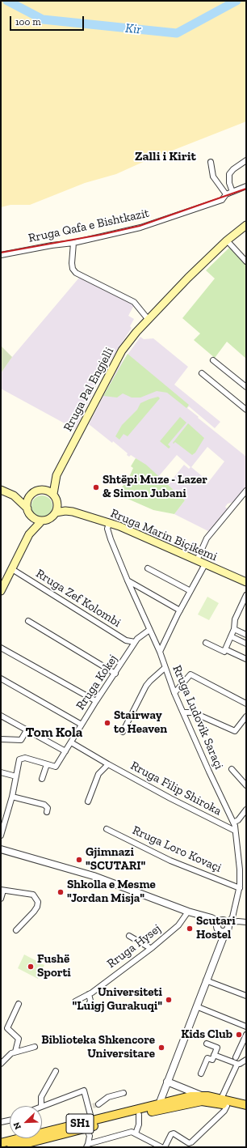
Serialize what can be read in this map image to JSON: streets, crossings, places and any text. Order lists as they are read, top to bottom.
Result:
{
  "streets": {
    "main road": ["Rruga Pal Engjelli", "Rruga Marin Biçikemi", "SH1"],
    "street": [
      "Rruga Qafa e Bishtkazit",
      "Rruga Zef Kolombi",
      "Rruga Kokej",
      "Rruga Ludovik Saraçi",
      "Rruga Filip Shiroka",
      "Rruga Loro Kovaçi",
      "Rruga Hysej"
    ]
  },
  "crossings": [
    ["Rruga Pal Engjelli", "Rruga Marin Biçikemi"],
    ["Rruga Marin Biçikemi", "Rruga Ludovik Saraçi"],
    ["Rruga Zef Kolombi", "Rruga Kokej"],
    ["Rruga Kokej", "Rruga Ludovik Saraçi"],
    ["Rruga Kokej", "Rruga Filip Shiroka"],
    ["Rruga Ludovik Saraçi", "Rruga Filip Shiroka"],
    ["Rruga Ludovik Saraçi", "Rruga Loro Kovaçi"]
  ],
  "districts": ["Zalli i Kirit", "Tom Kola"],
  "water": ["Kir"],
  "places": [
    "Shtëpi Muze - Lazer & Simon Jubani",
    "Stairway to Heaven",
    "Gjimnazi \"SCUTARI\"",
    "Shkolla e Mesme \"Jordan Misja\"",
    "Scutari Hostel",
    "Fushë Sporti",
    "Universiteti \"Luigj Gurakuqi\"",
    "Kids Club",
    "Biblioteka Shkencore Universitare"
  ],
  "scale_bar": "100 m",
  "north": "bottom left"
}
